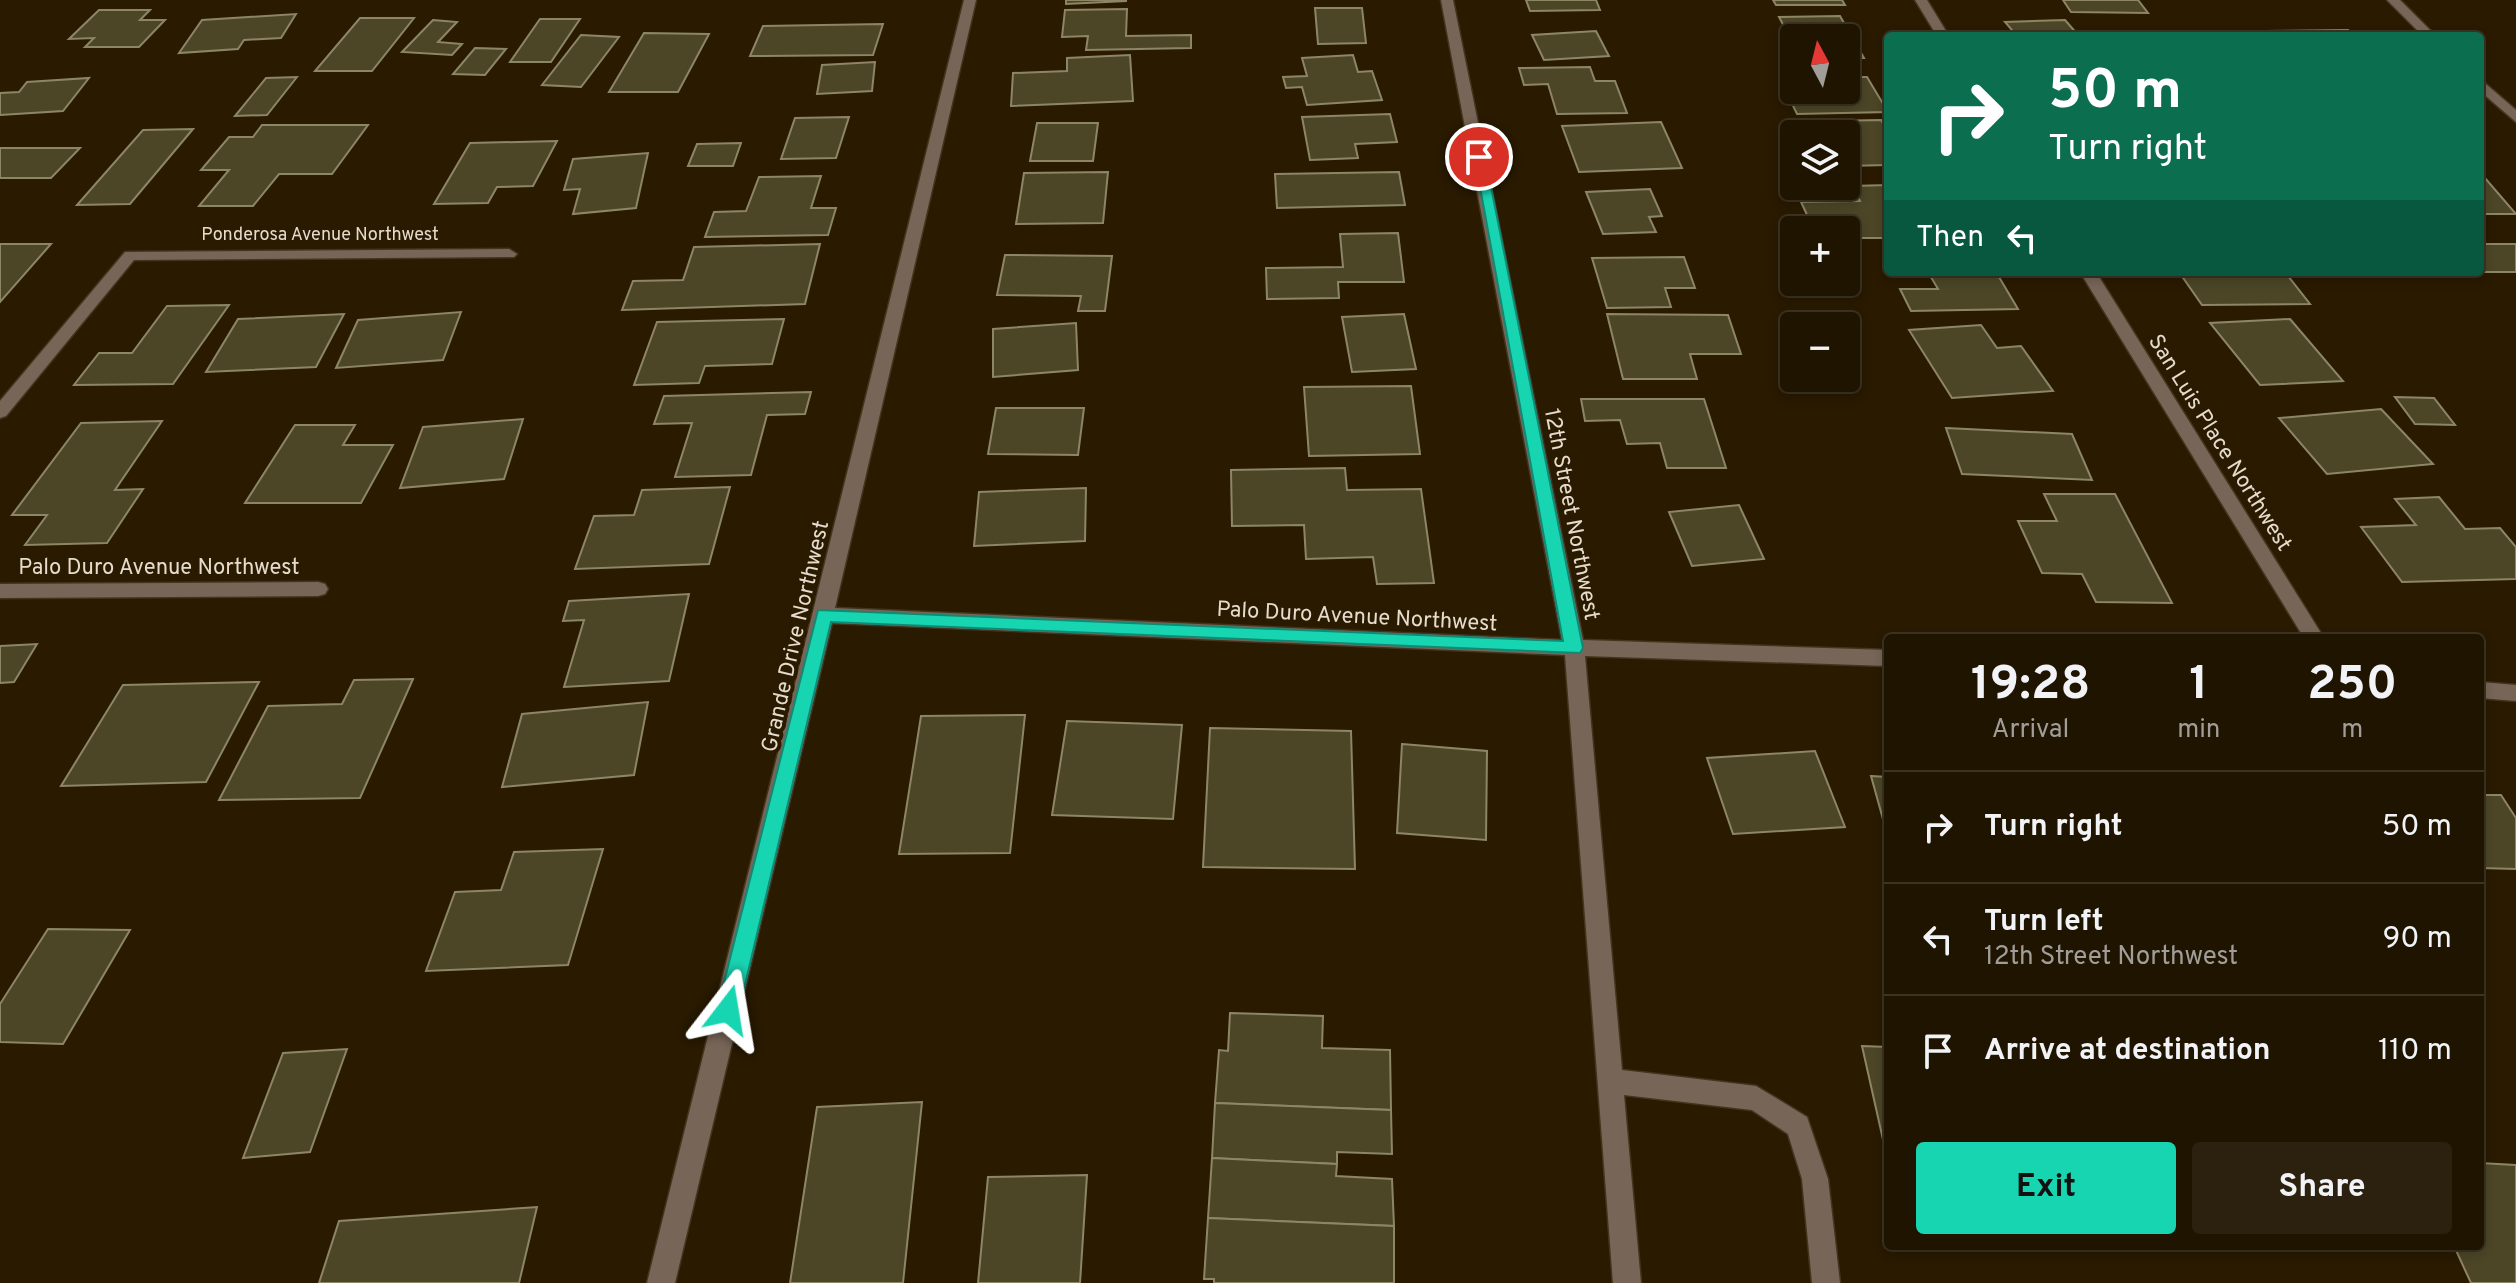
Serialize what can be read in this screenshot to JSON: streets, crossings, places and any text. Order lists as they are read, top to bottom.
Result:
{
  "streets": {
    "street": [
      "Ponderosa Avenue Northwest",
      "San Luis Place Northwest",
      "12th Street Northwest",
      "Palo Duro Avenue Northwest",
      "Grande Drive Northwest"
    ]
  },
  "crossings": [
    ["12th Street Northwest", "Palo Duro Avenue Northwest"],
    ["Palo Duro Avenue Northwest", "Grande Drive Northwest"]
  ],
  "north": "top",
  "page": {
    "map_buttons": ["+", "−"],
    "turn": ["50 m", "Turn right"],
    "then": "Then",
    "eta": [
      "19:28",
      "Arrival",
      "1",
      "min",
      "250",
      "m"
    ],
    "list": [
      {
        "name": "Turn right",
        "value": "50 m"
      },
      {
        "name": "Turn left",
        "note": "12th Street Northwest",
        "value": "90 m"
      },
      {
        "name": "Arrive at destination",
        "value": "110 m"
      }
    ],
    "buttons": ["Exit", "Share"]
  }
}
